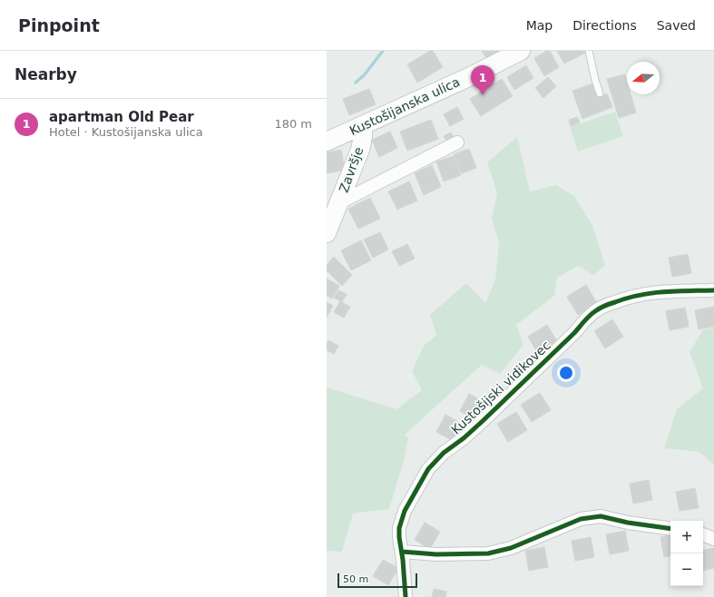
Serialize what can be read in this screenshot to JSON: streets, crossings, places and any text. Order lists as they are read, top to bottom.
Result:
{
  "streets": {
    "street": ["Kustošijanska ulica", "Završje", "Kustošijski vidikovec"]
  },
  "crossings": [
    ["Kustošijanska ulica", "Završje"]
  ],
  "scale_bar": "50 m",
  "north": "left",
  "page": {
    "header": "Pinpoint",
    "nav": ["Map", "Directions", "Saved"],
    "heading": "Nearby",
    "pins": "1",
    "list": [
      {
        "mark": "1",
        "name": "apartman Old Pear",
        "note": "Hotel · Kustošijanska ulica",
        "value": "180 m"
      }
    ],
    "map_buttons": ["+", "−"],
    "scale": "50 m"
  }
}
